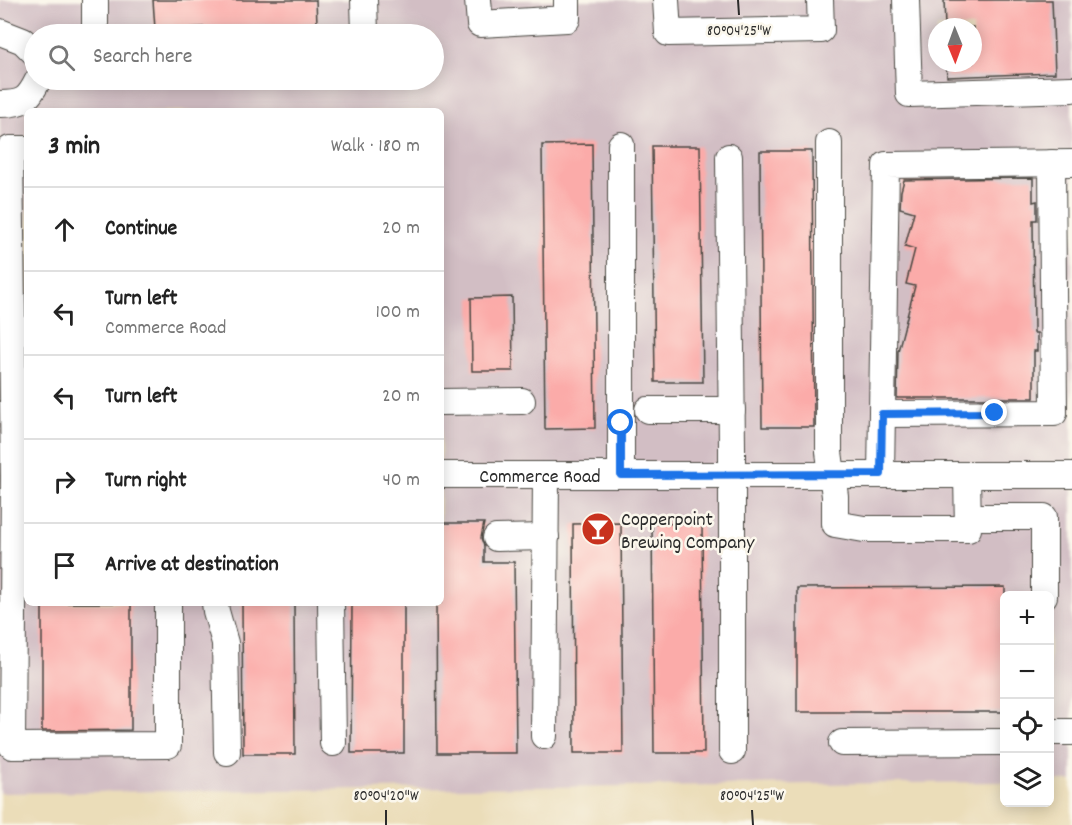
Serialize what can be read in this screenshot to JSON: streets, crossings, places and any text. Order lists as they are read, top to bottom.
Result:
{
  "streets": {
    "street": ["Commerce Road"]
  },
  "places": {
    "bar": ["Copperpoint Brewing Company"]
  },
  "north": "bottom",
  "page": {
    "search": "Search here",
    "heading": ["3 min", "Walk · 180 m"],
    "list": [
      ["Continue", "20 m"],
      ["Turn left", "Commerce Road", "100 m"],
      ["Turn left", "20 m"],
      ["Turn right", "40 m"],
      "Arrive at destination"
    ],
    "map_buttons": ["+", "−"]
  },
  "coordinates": ["80°04'25\"W", "80°04'20\"W"]
}
